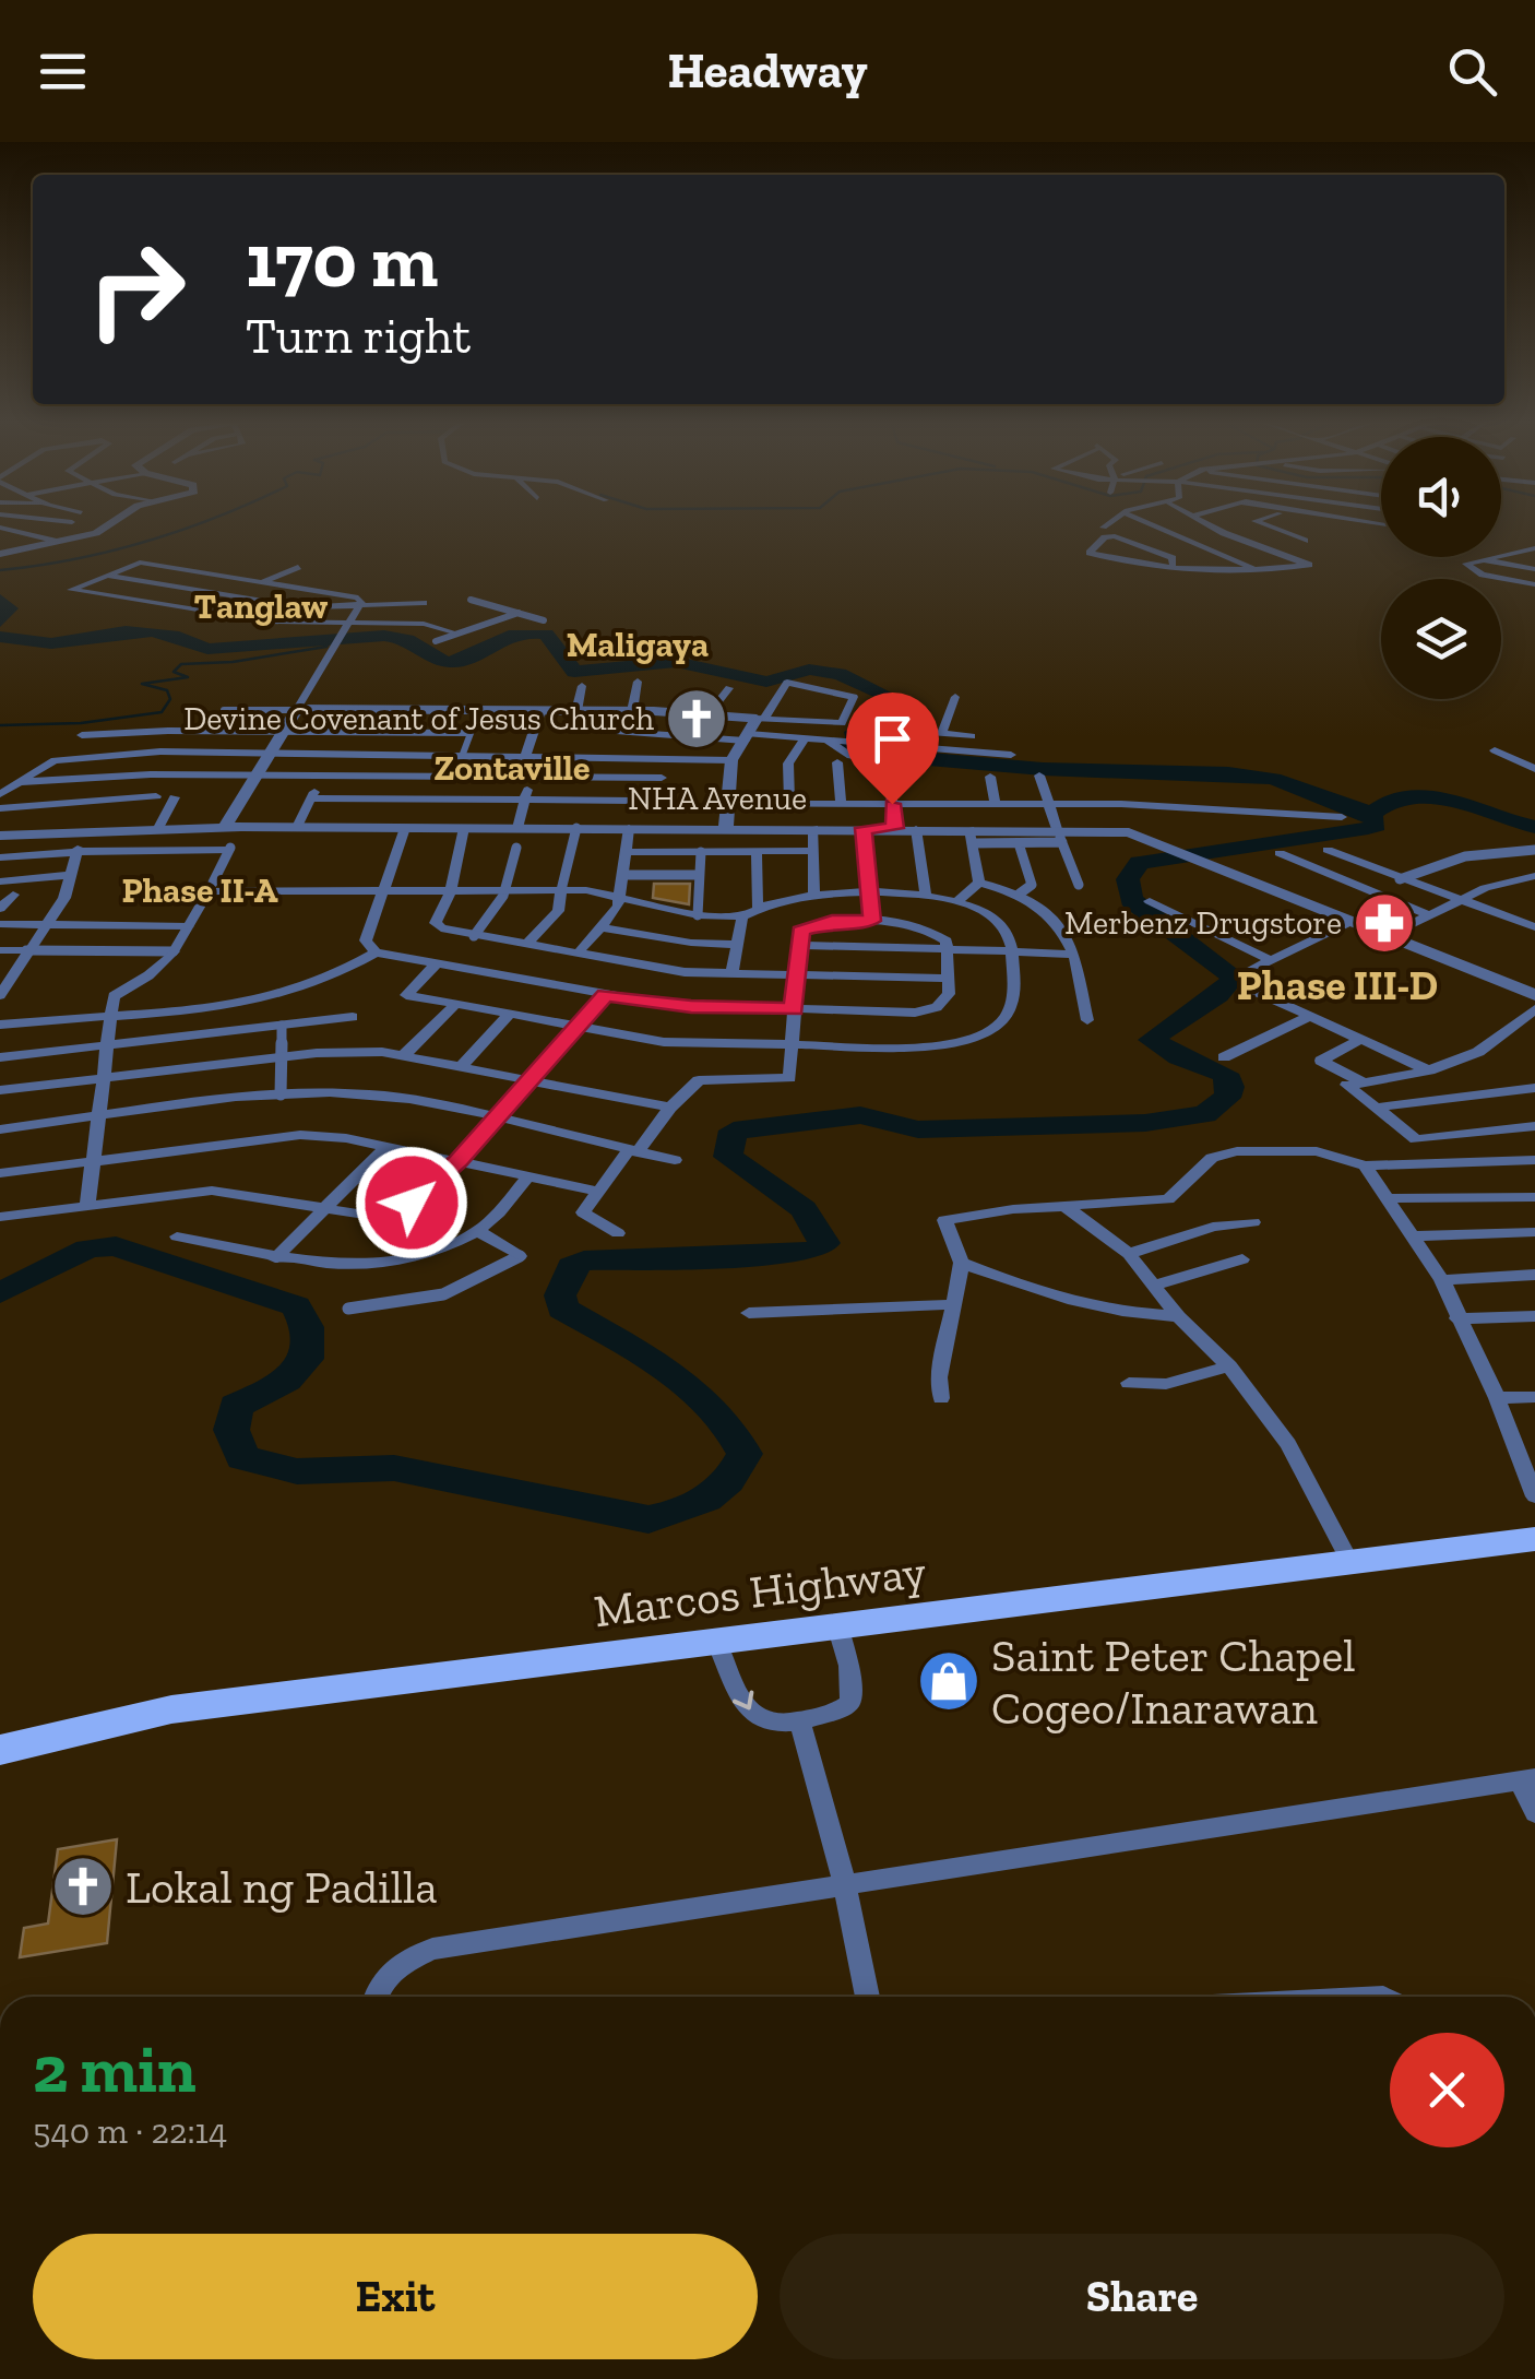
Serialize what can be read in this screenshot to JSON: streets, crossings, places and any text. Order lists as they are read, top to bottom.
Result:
{
  "streets": {
    "main road": ["Marcos Highway"],
    "street": ["NHA Avenue"]
  },
  "districts": [
    "Tanglaw",
    "Maligaya",
    "Zontaville",
    "Phase II-A",
    "Phase III-D"
  ],
  "places": {
    "church": ["Devine Covenant of Jesus Church", "Lokal ng Padilla"],
    "pharmacy": ["Merbenz Drugstore"],
    "shop": ["Saint Peter Chapel Cogeo/Inarawan"]
  },
  "page": {
    "header": "Headway",
    "turn": ["170 m", "Turn right"],
    "heading": ["2 min", "540 m · 22:14"],
    "buttons": ["Exit", "Share"]
  }
}
